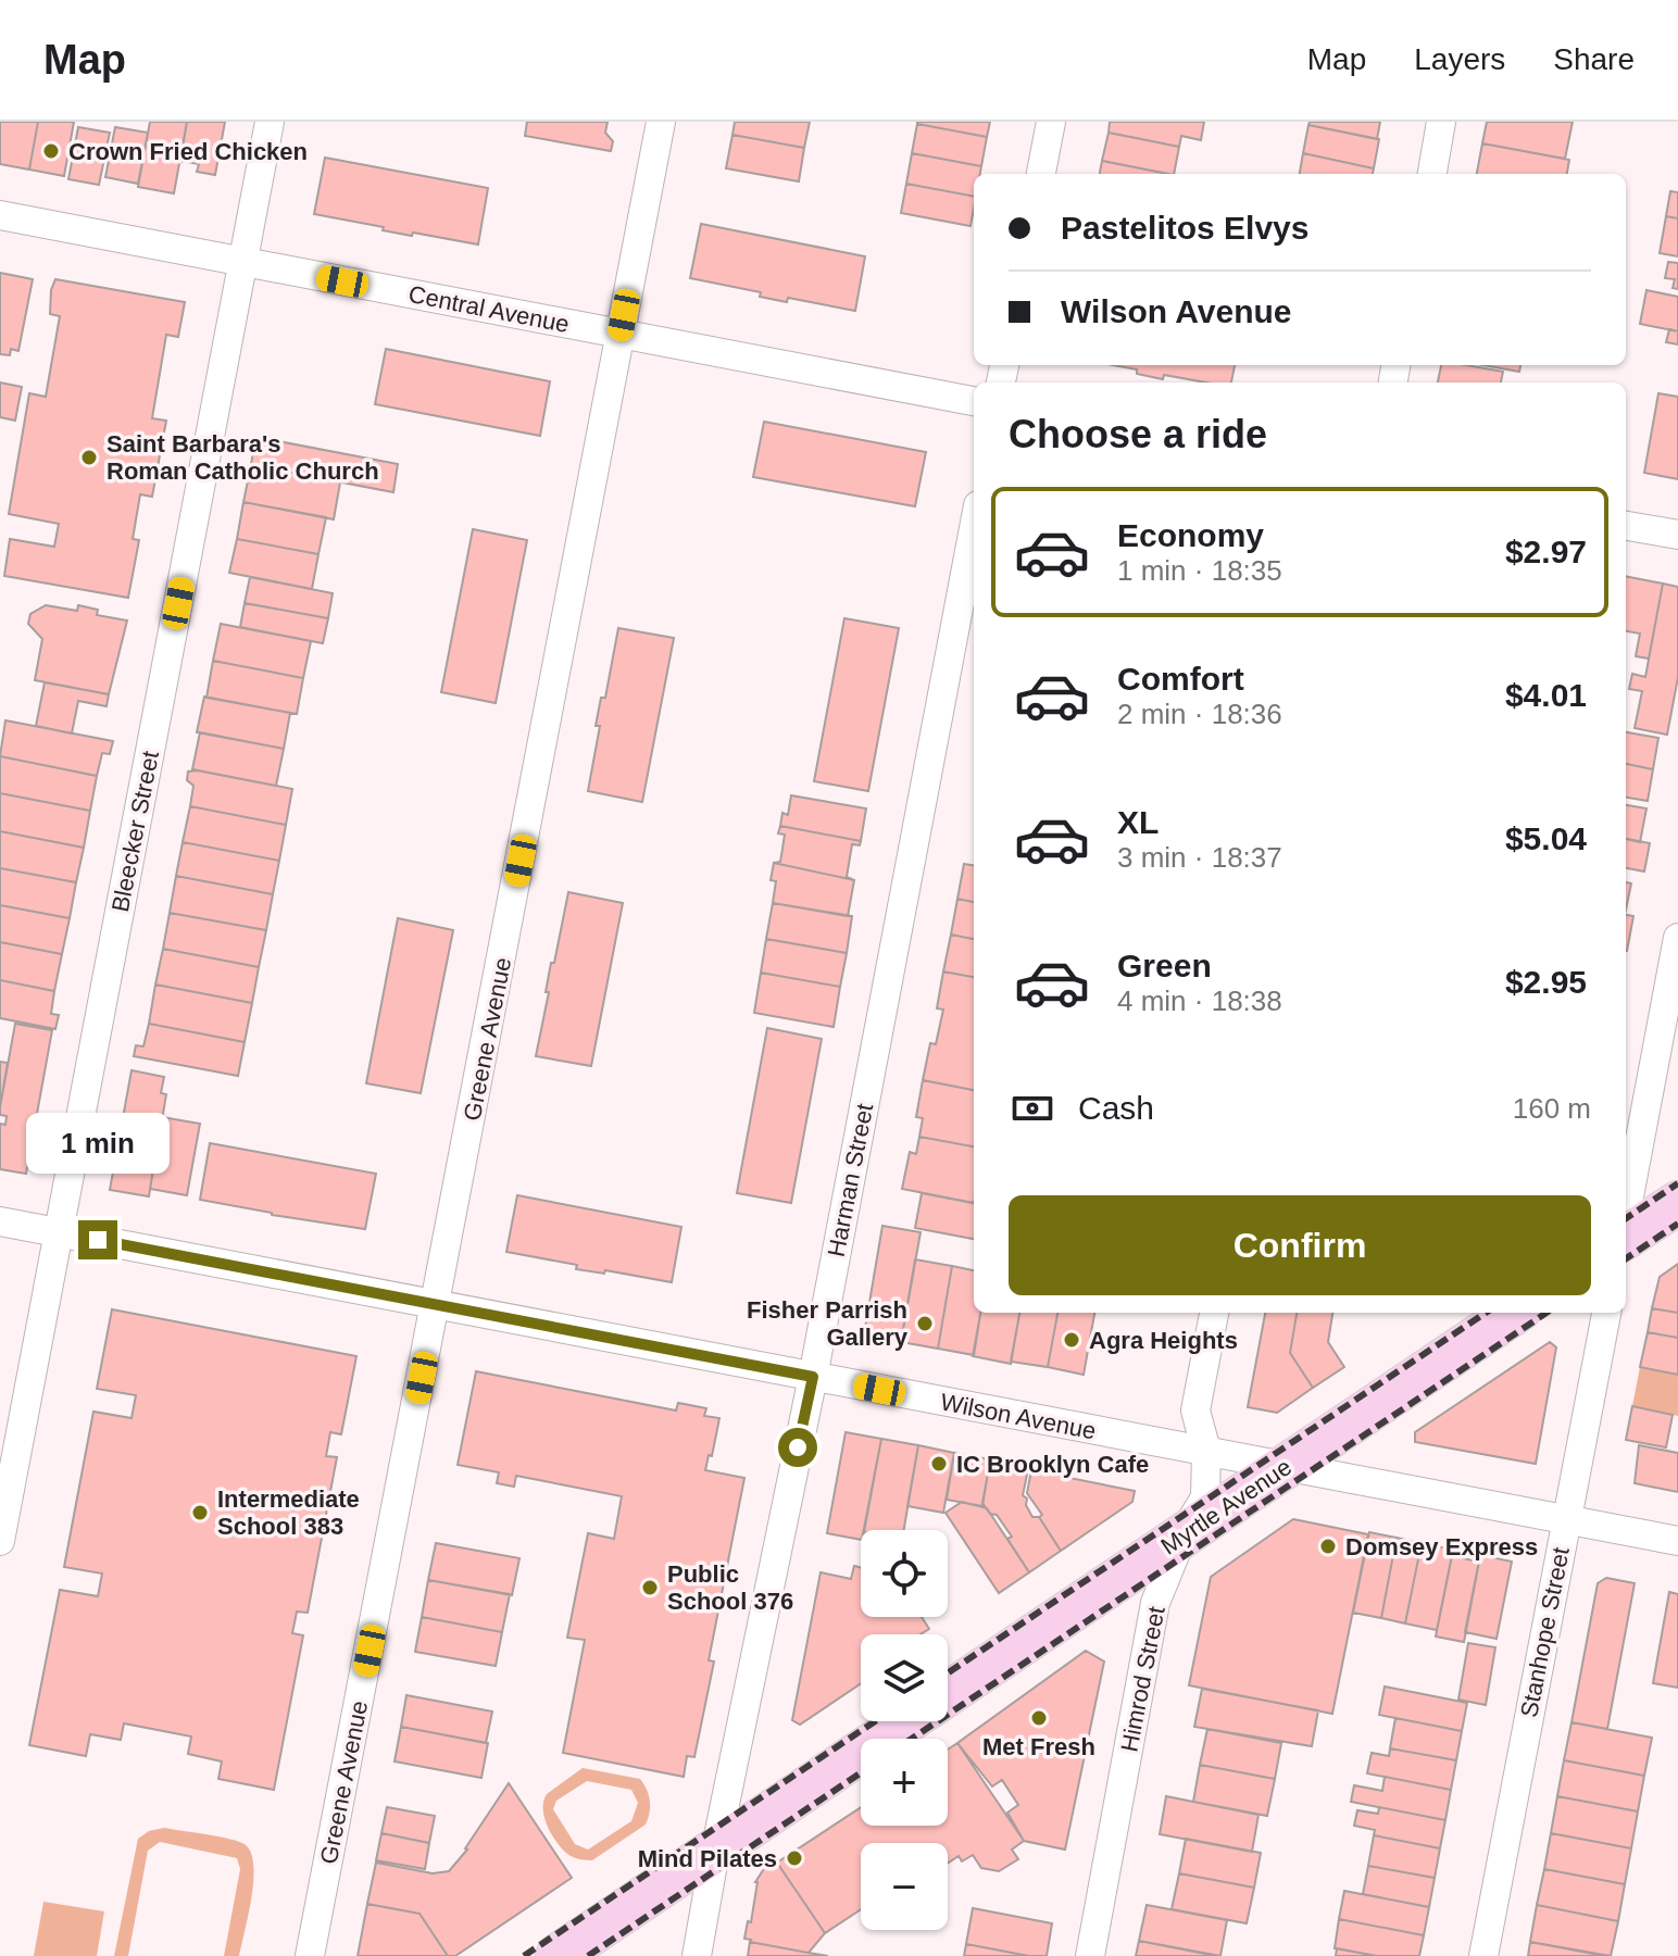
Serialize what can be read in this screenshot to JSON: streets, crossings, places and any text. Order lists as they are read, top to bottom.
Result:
{
  "streets": {
    "main road": ["Myrtle Avenue"],
    "street": [
      "Central Avenue",
      "Bleecker Street",
      "Greene Avenue",
      "Harman Street",
      "Wilson Avenue",
      "Stanhope Street",
      "Himrod Street"
    ]
  },
  "crossings": [
    ["Central Avenue", "Bleecker Street"],
    ["Central Avenue", "Greene Avenue"],
    ["Bleecker Street", "Wilson Avenue"],
    ["Greene Avenue", "Wilson Avenue"],
    ["Harman Street", "Wilson Avenue"],
    ["Harman Street", "Myrtle Avenue"],
    ["Wilson Avenue", "Myrtle Avenue"],
    ["Wilson Avenue", "Stanhope Street"],
    ["Wilson Avenue", "Himrod Street"],
    ["Myrtle Avenue", "Himrod Street"]
  ],
  "places": [
    "Crown Fried Chicken",
    "Saint Barbara's Roman Catholic Church",
    "Fisher Parrish Gallery",
    "Agra Heights",
    "IC Brooklyn Cafe",
    "Intermediate School 383",
    "Domsey Express",
    "Public School 376",
    "Met Fresh",
    "Mind Pilates"
  ],
  "page": {
    "header": "Map",
    "nav": ["Map", "Layers", "Share"],
    "banner": ["Pastelitos Elvys", "Wilson Avenue"],
    "heading": "Choose a ride",
    "list": [
      {
        "name": "Economy",
        "note": "1 min · 18:35",
        "value": "$2.97"
      },
      {
        "name": "Comfort",
        "note": "2 min · 18:36",
        "value": "$4.01"
      },
      {
        "name": "XL",
        "note": "3 min · 18:37",
        "value": "$5.04"
      },
      {
        "name": "Green",
        "note": "4 min · 18:38",
        "value": "$2.95"
      }
    ],
    "pay": ["Cash", "160 m"],
    "bubble": "1 min",
    "buttons": "Confirm",
    "map_buttons": ["+", "−"]
  }
}
